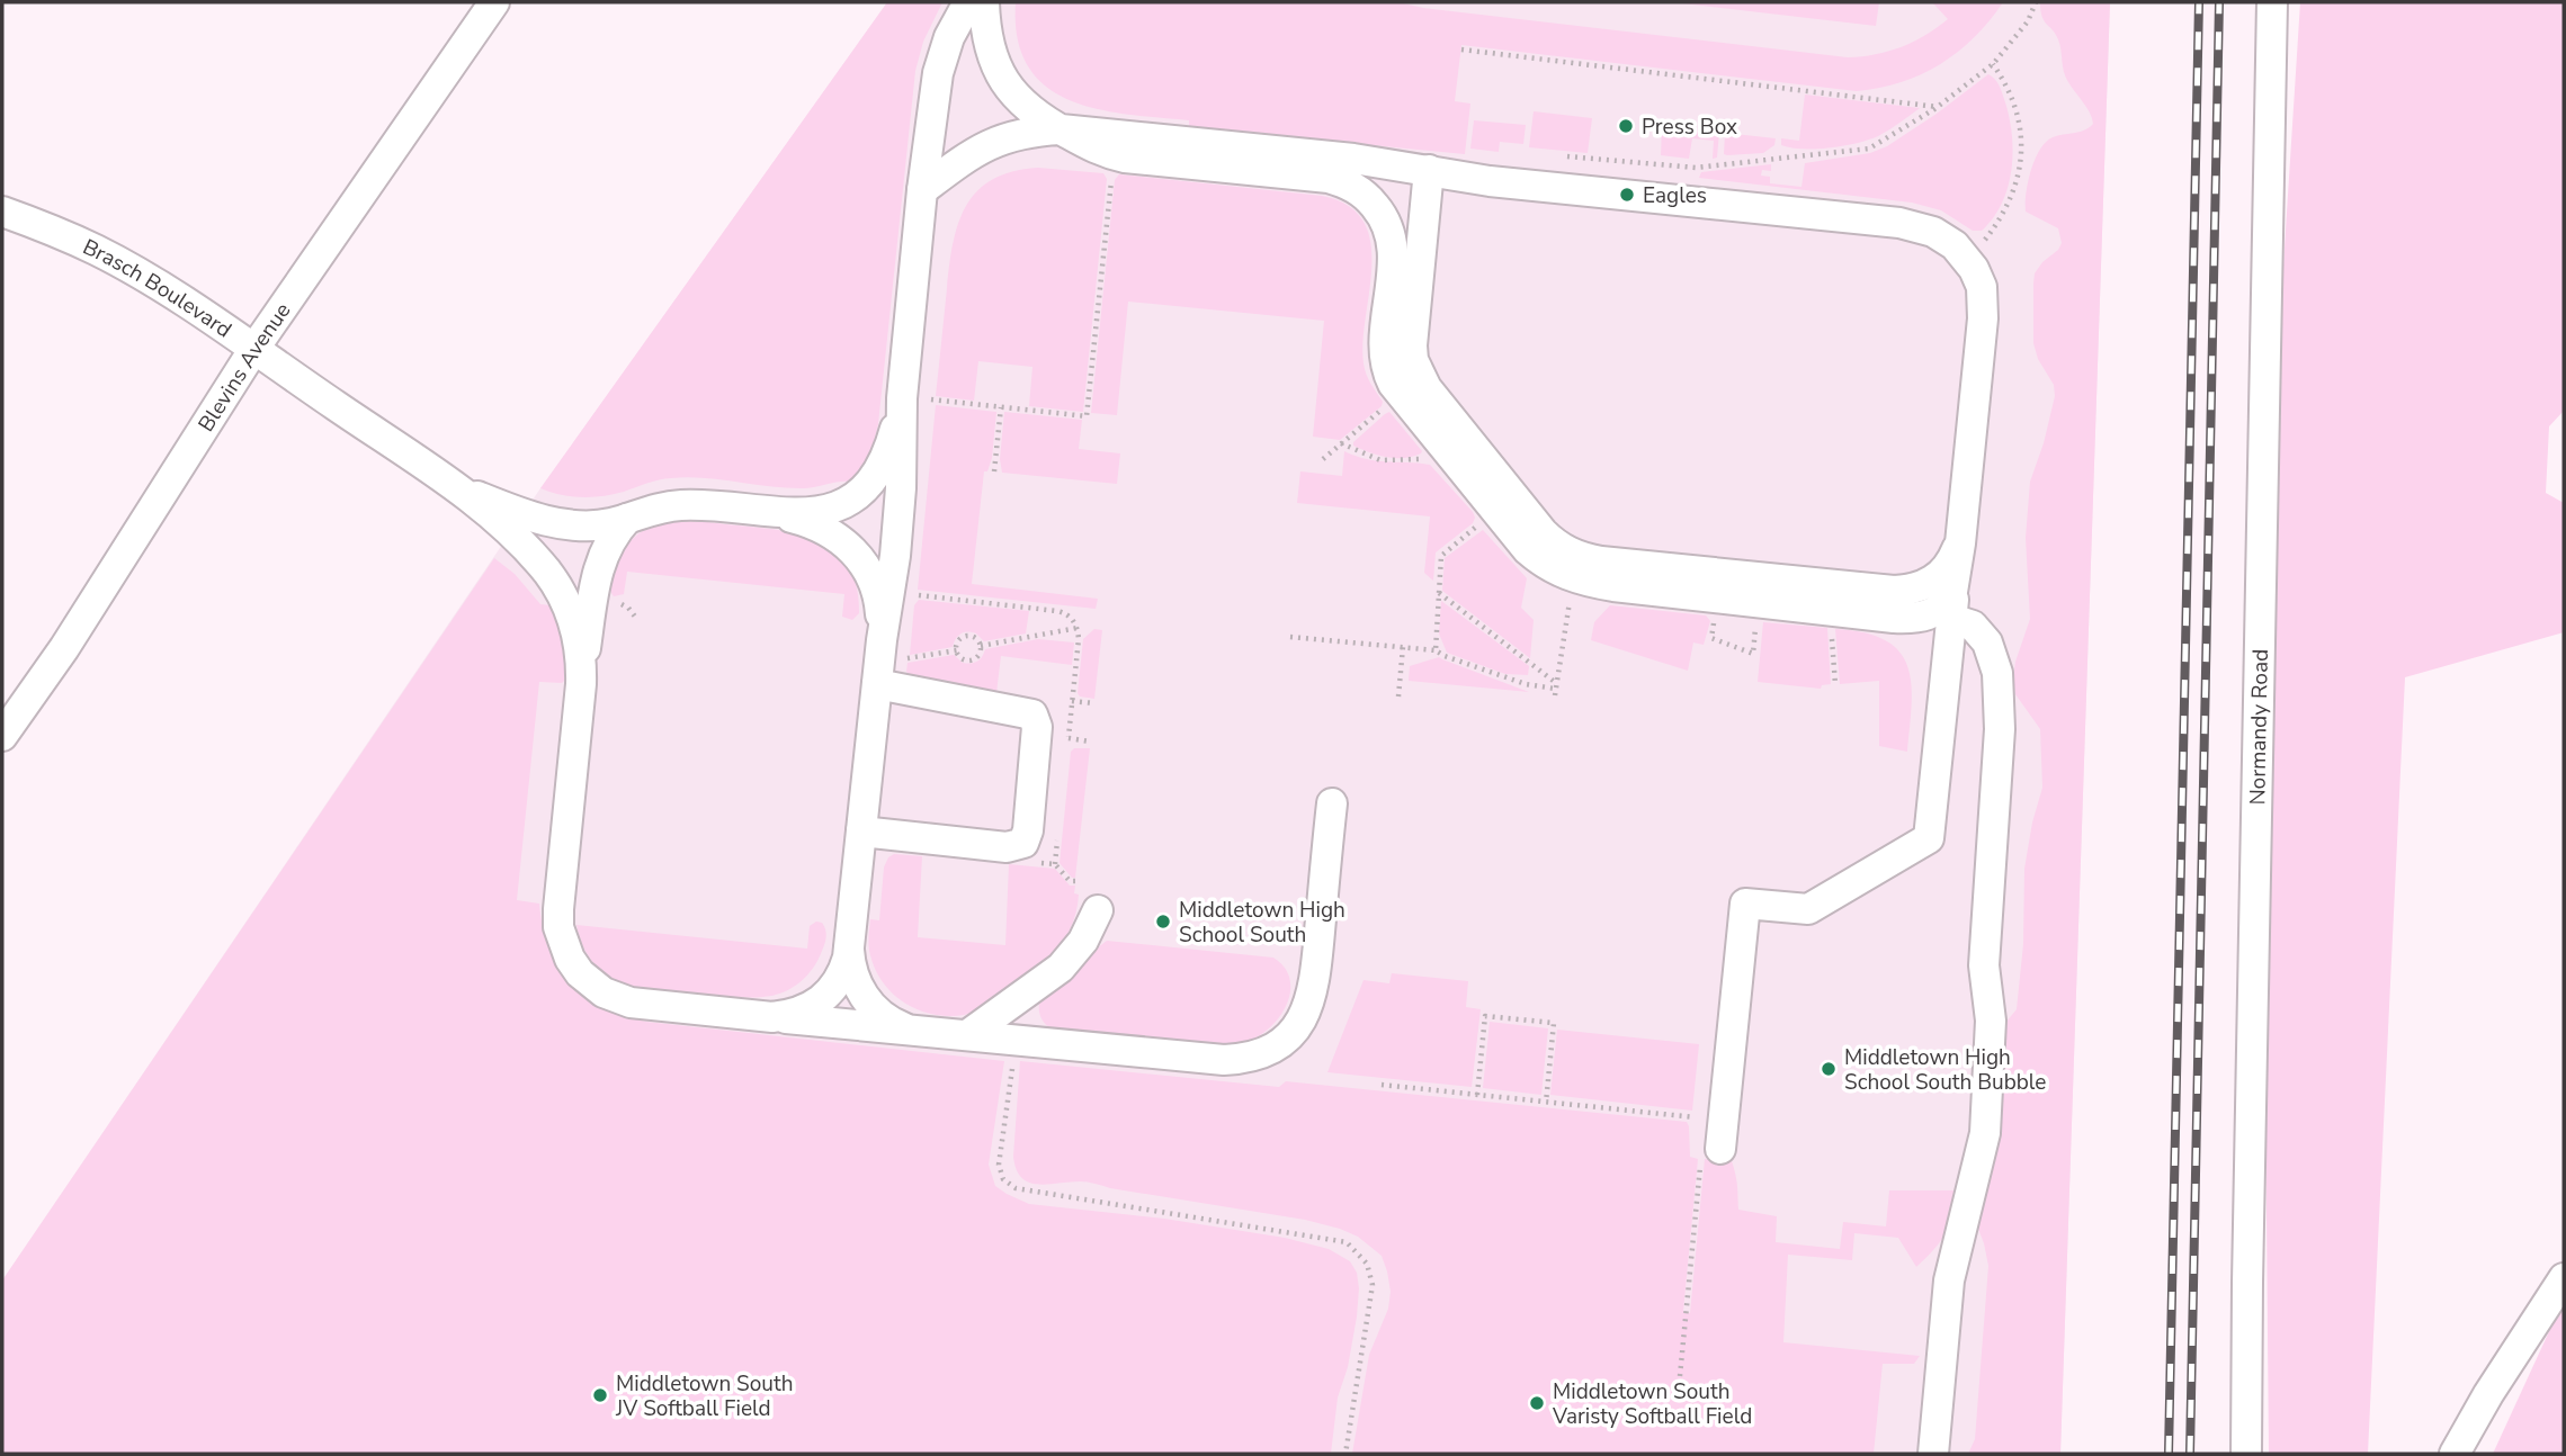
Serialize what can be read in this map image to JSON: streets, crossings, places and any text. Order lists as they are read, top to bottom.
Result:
{
  "streets": {
    "street": ["Brasch Boulevard", "Blevins Avenue", "Normandy Road"]
  },
  "crossings": [
    ["Brasch Boulevard", "Blevins Avenue"]
  ],
  "places": [
    "Press Box",
    "Eagles",
    "Middletown High School South",
    "Middletown High School South Bubble",
    "Middletown South JV Softball Field",
    "Middletown South Varisty Softball Field"
  ]
}
